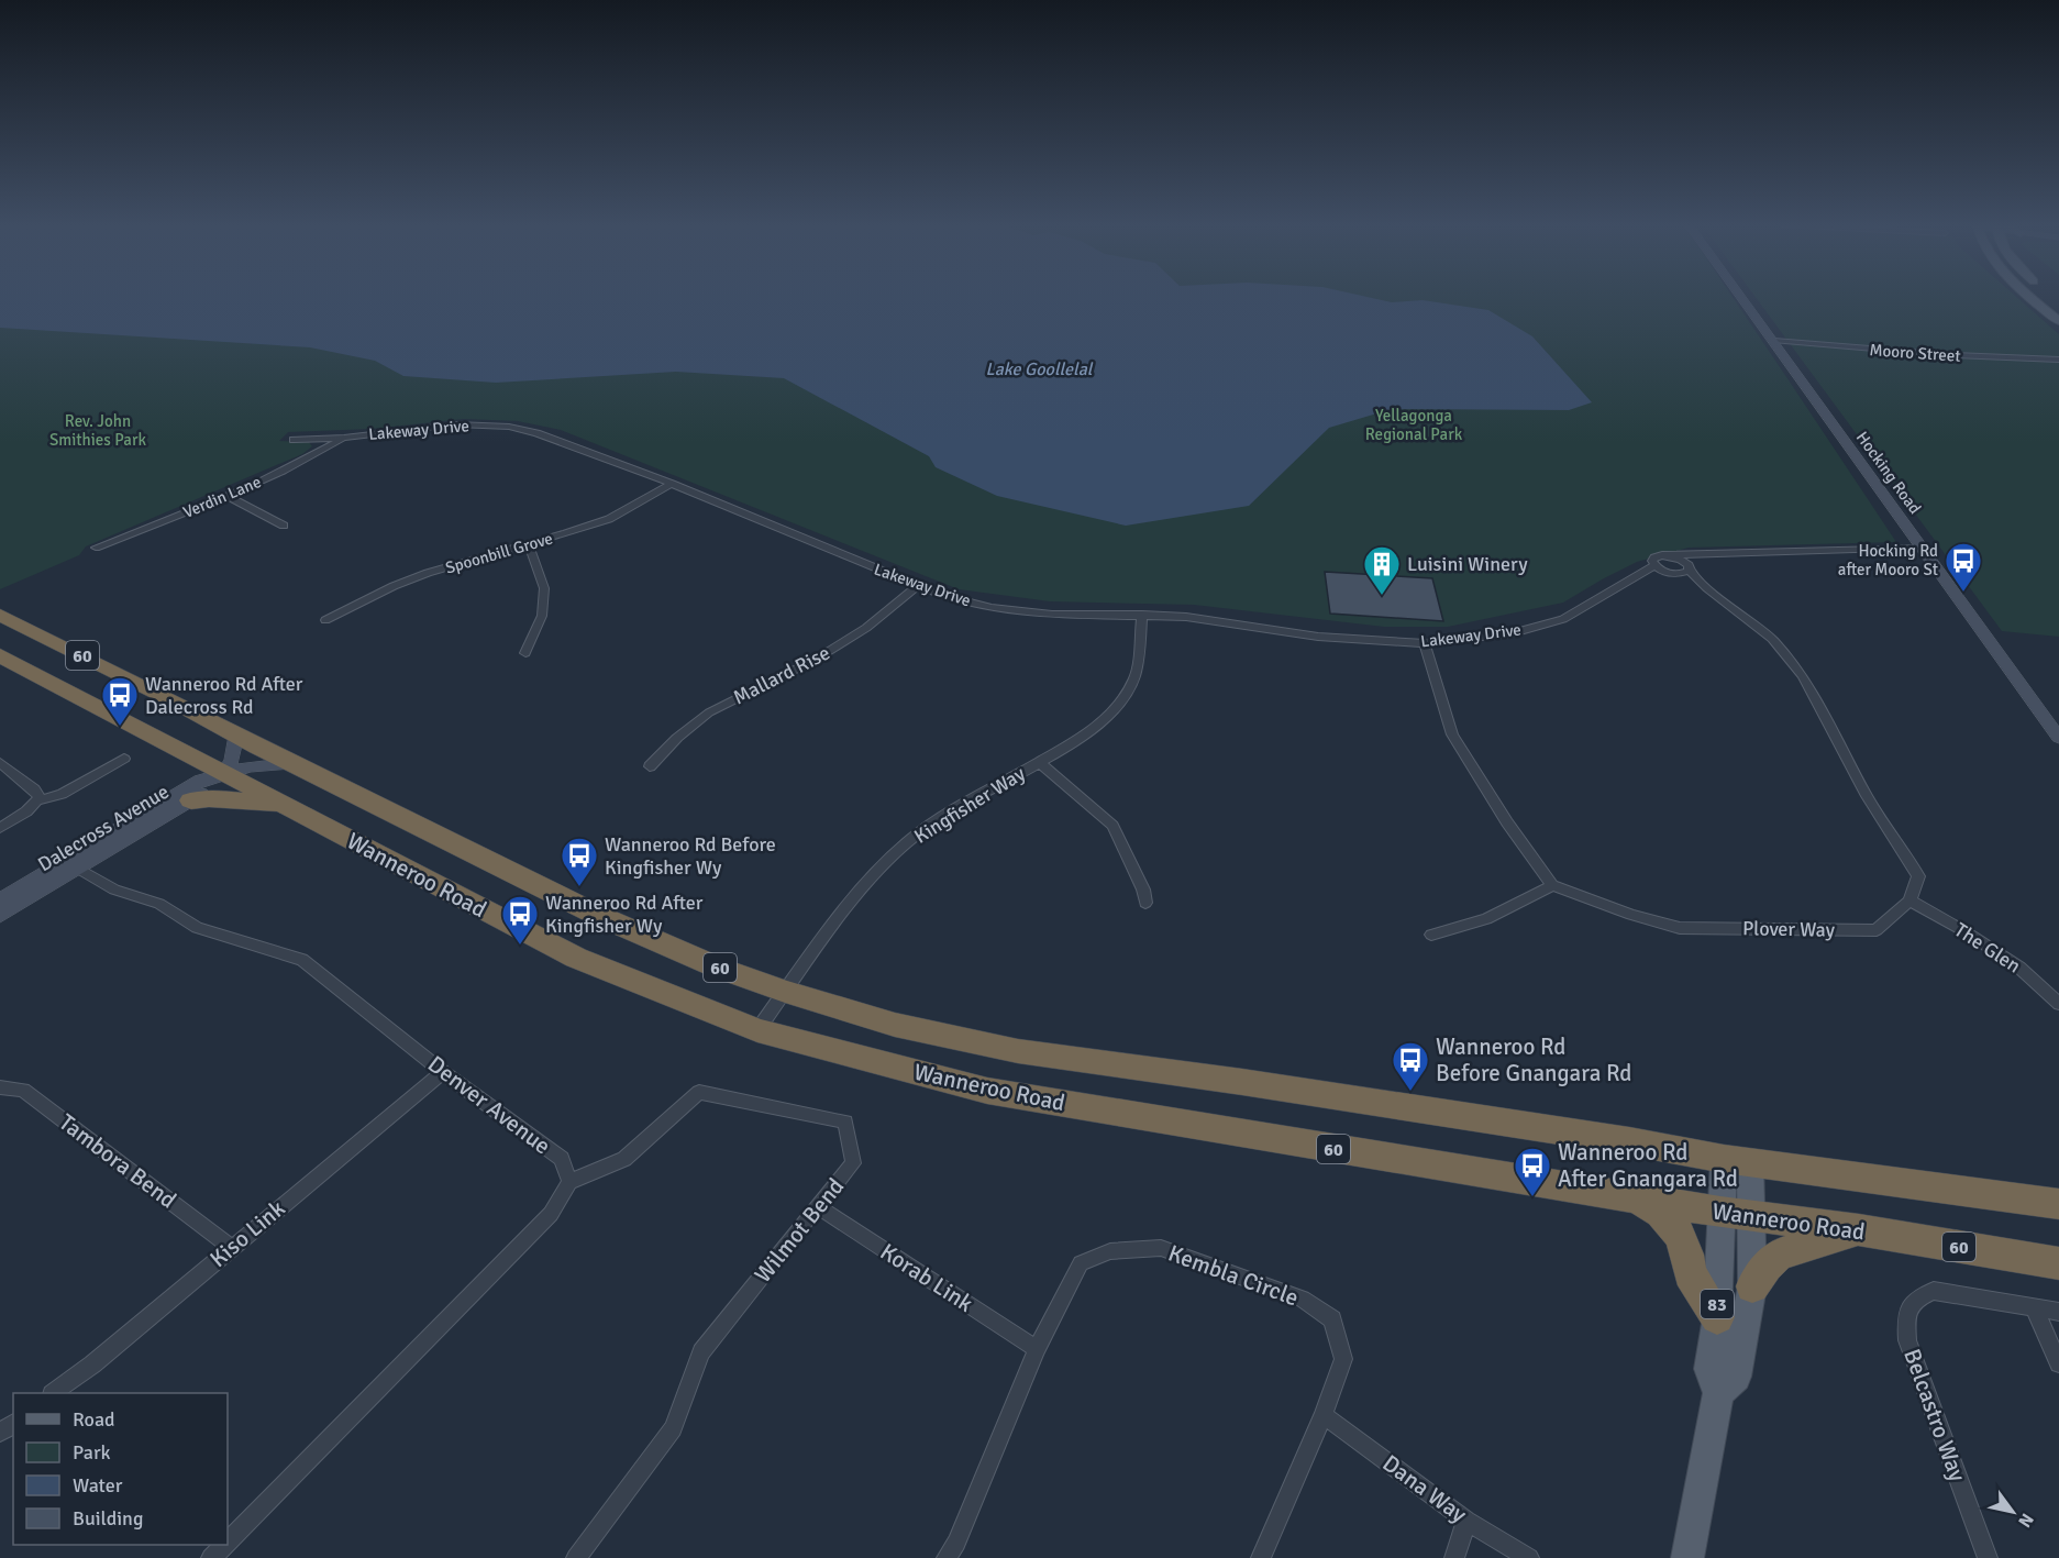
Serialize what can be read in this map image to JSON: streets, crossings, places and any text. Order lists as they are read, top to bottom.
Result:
{
  "streets": {
    "highway": ["60", "Wanneroo Road", "83"],
    "street": [
      "Mooro Street",
      "Lakeway Drive",
      "Hocking Road",
      "Verdin Lane",
      "Spoonbill Grove",
      "Mallard Rise",
      "Kingfisher Way",
      "Dalecross Avenue",
      "Plover Way",
      "The Glen",
      "Denver Avenue",
      "Tambora Bend",
      "Wilmot Bend",
      "Kiso Link",
      "Kembla Circle",
      "Korab Link",
      "Belcastro Way",
      "Dana Way"
    ]
  },
  "crossings": [
    ["Mooro Street", "Hocking Road"],
    ["Lakeway Drive", "Verdin Lane"],
    ["Lakeway Drive", "Spoonbill Grove"],
    ["Lakeway Drive", "Mallard Rise"],
    ["Lakeway Drive", "Kingfisher Way"],
    ["Kingfisher Way", "Wanneroo Road"],
    ["Dalecross Avenue", "Wanneroo Road"],
    ["Dalecross Avenue", "Denver Avenue"],
    ["Wanneroo Road", "83"],
    ["Plover Way", "The Glen"],
    ["Denver Avenue", "Wilmot Bend"],
    ["Denver Avenue", "Kiso Link"],
    ["Tambora Bend", "Kiso Link"],
    ["Wilmot Bend", "Korab Link"],
    ["Kembla Circle", "Korab Link"],
    ["Kembla Circle", "Dana Way"]
  ],
  "water": ["Lake Goollelal"],
  "parks": ["Yellagonga Regional Park", "Rev. John Smithies Park"],
  "places": {
    "bus stop": [
      "Hocking Rd after Mooro St",
      "Wanneroo Rd After Dalecross Rd",
      "Wanneroo Rd Before Kingfisher Wy",
      "Wanneroo Rd After Kingfisher Wy",
      "Wanneroo Rd Before Gnangara Rd",
      "Wanneroo Rd After Gnangara Rd"
    ],
    "building": ["Luisini Winery"]
  },
  "legend": [
    "Road",
    "Park",
    "Water",
    "Building"
  ],
  "north": "bottom right"
}
